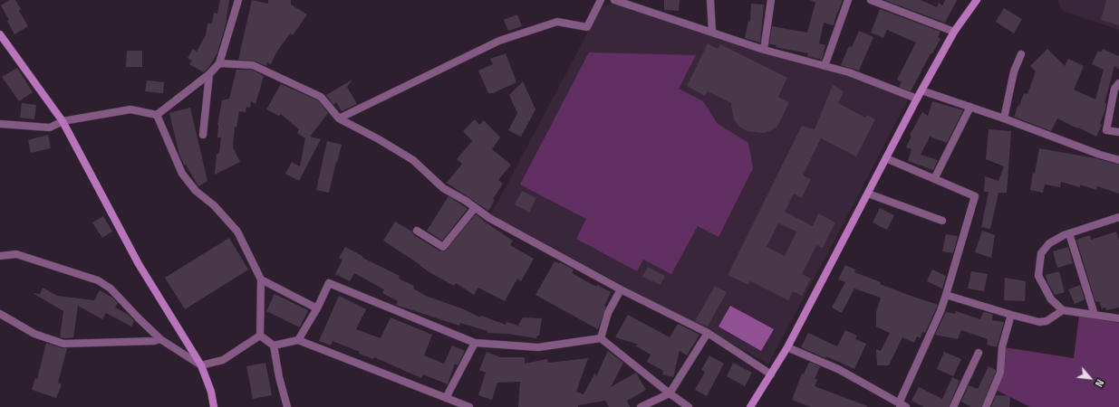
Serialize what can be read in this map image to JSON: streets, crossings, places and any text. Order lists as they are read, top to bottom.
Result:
{
  "north": "bottom right"
}
